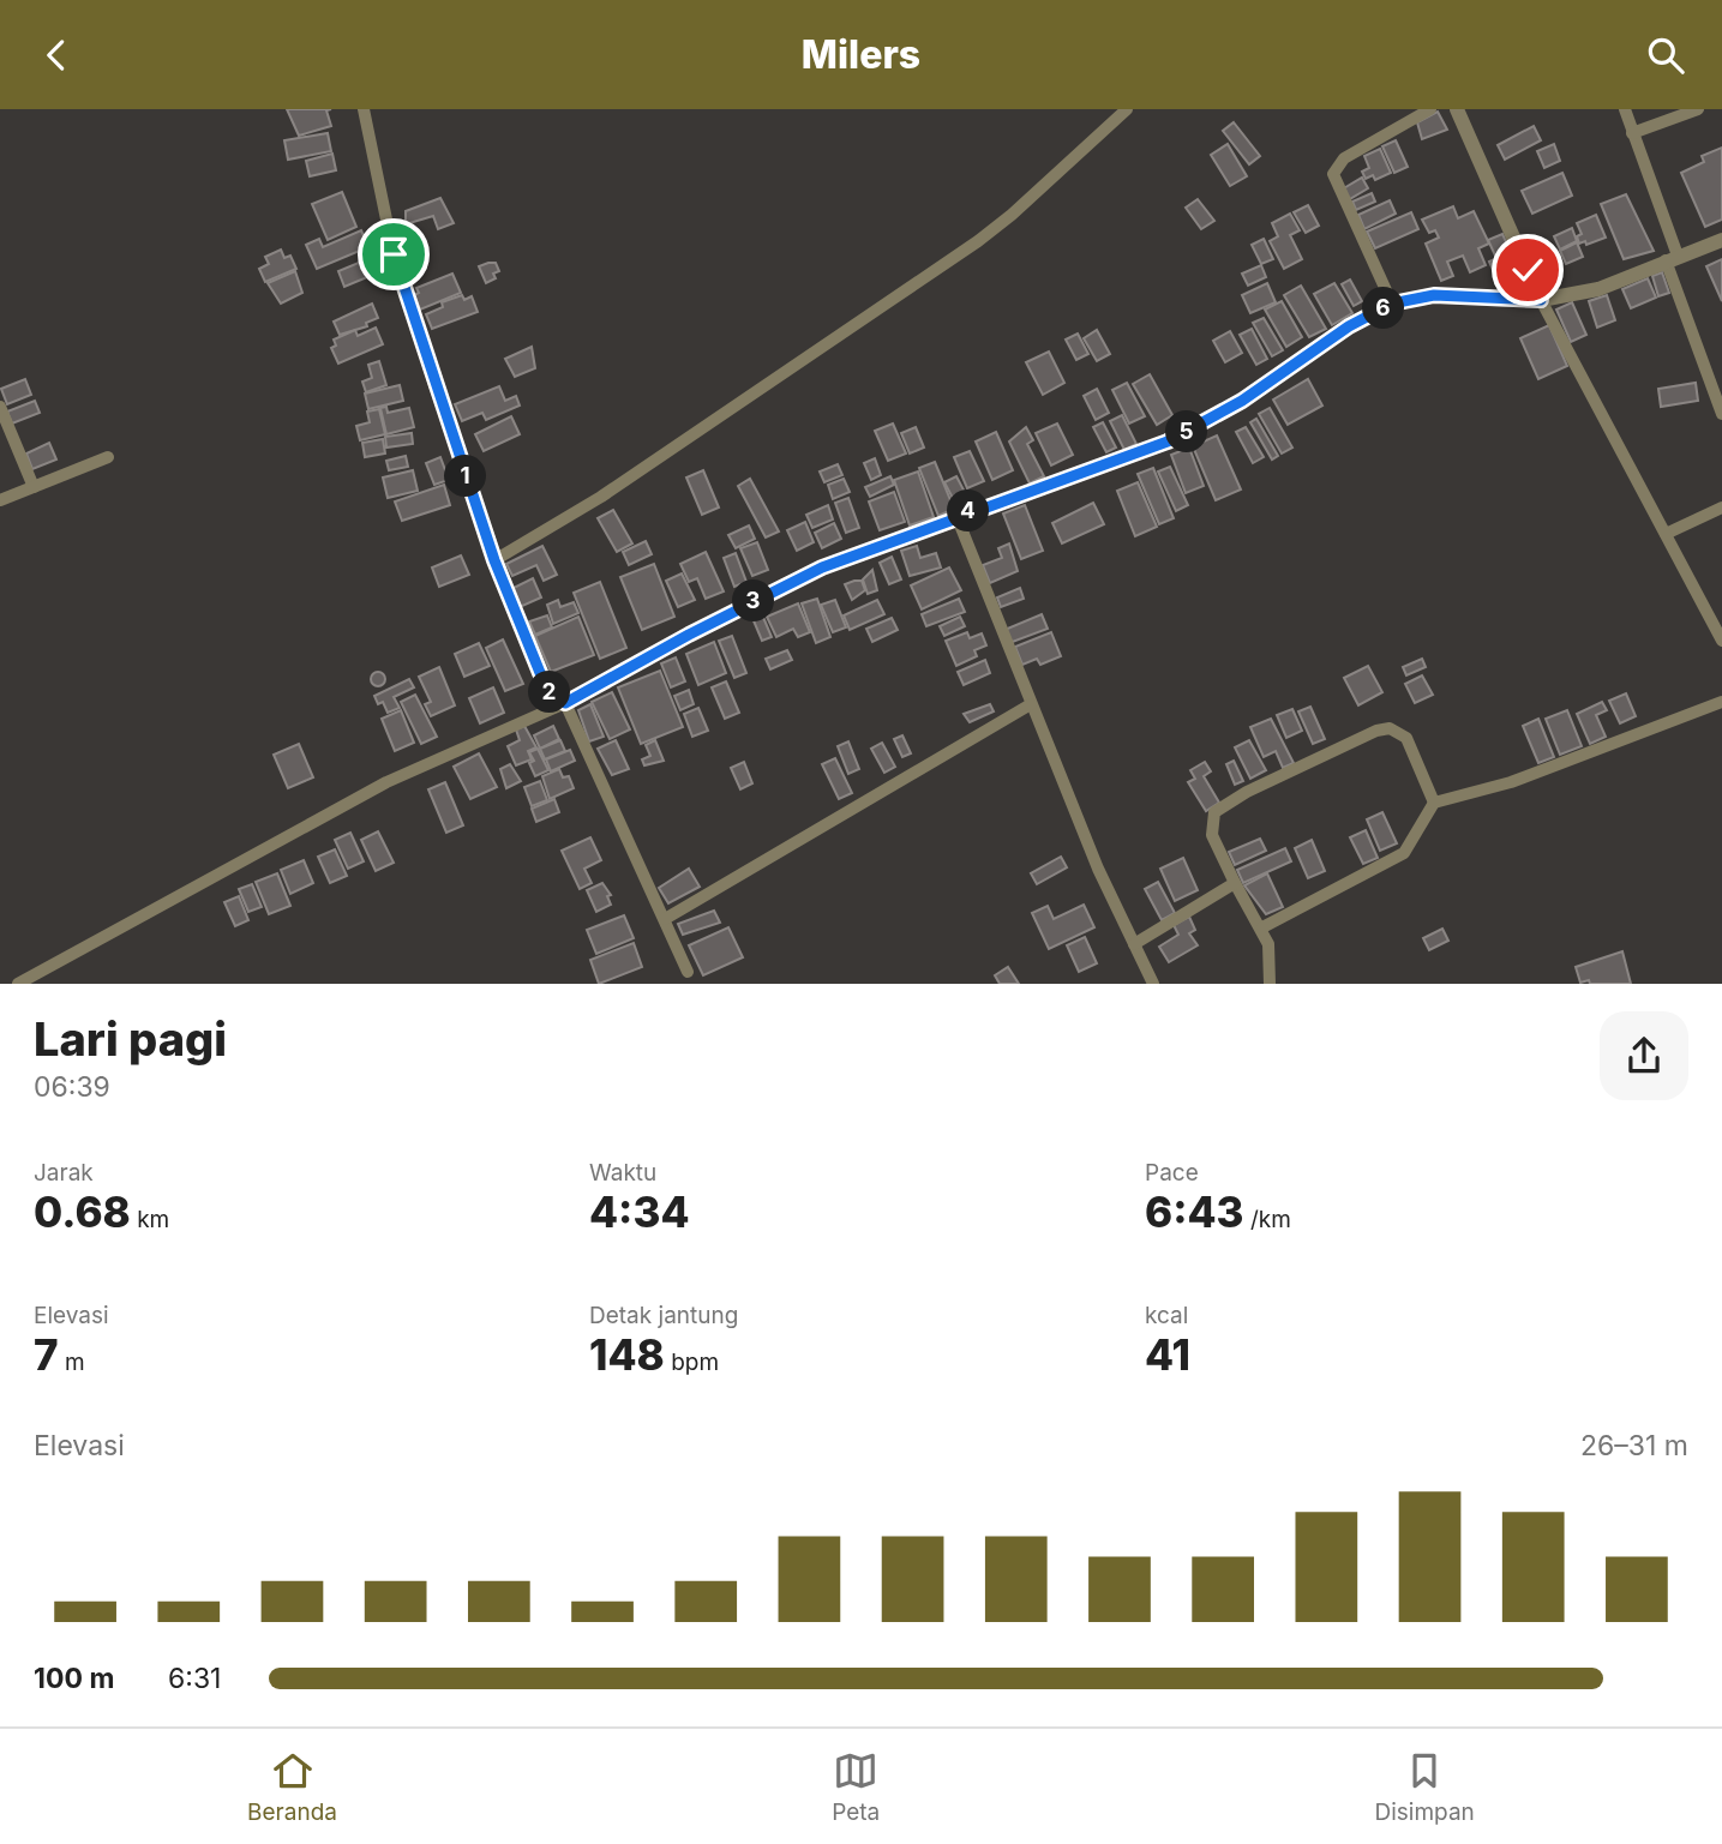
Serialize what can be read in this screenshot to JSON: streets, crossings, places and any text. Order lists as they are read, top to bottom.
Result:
{
  "page": {
    "header": "Milers",
    "pins": [
      "6",
      "5",
      "1",
      "4",
      "3",
      "2"
    ],
    "heading": ["Lari pagi", "06:39"],
    "stats": [
      ["Jarak", "0.68 km"],
      ["Waktu", "4:34"],
      ["Pace", "6:43 /km"],
      ["Elevasi", "7 m"],
      ["Detak jantung", "148 bpm"],
      ["kcal", "41"]
    ],
    "chart": ["Elevasi", "26–31 m"],
    "list": [
      {
        "name": "100 m",
        "note": "6:31"
      }
    ],
    "tabs": ["Beranda", "Peta", "Disimpan"]
  }
}
